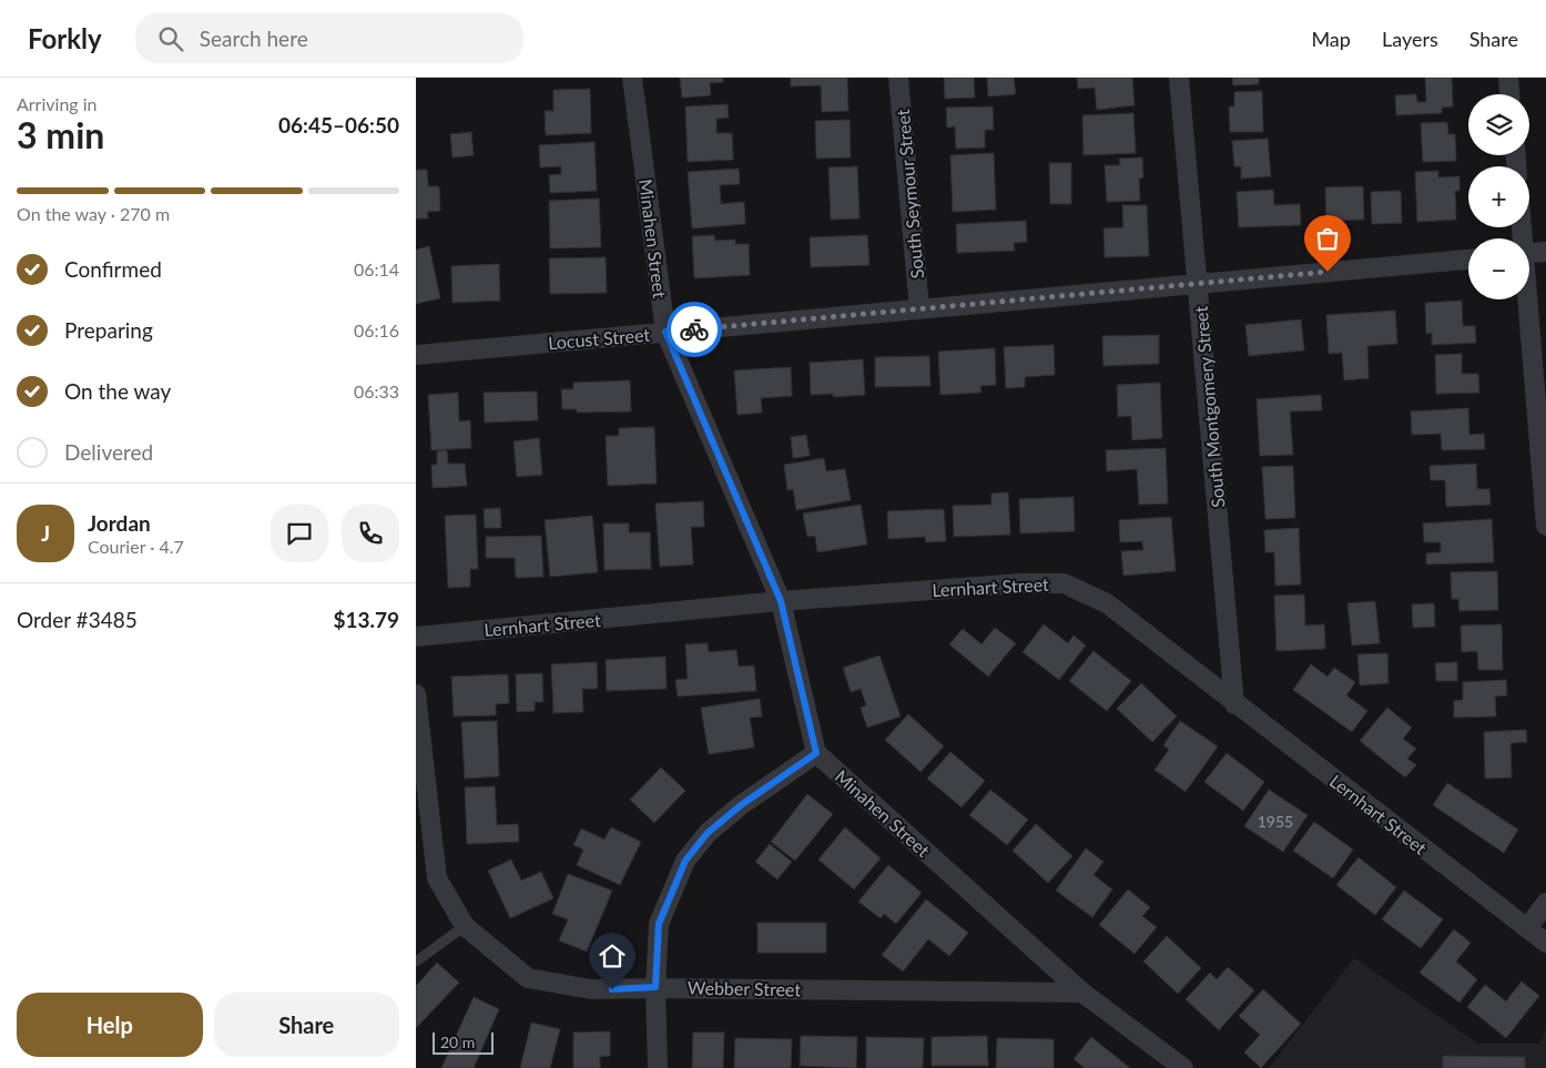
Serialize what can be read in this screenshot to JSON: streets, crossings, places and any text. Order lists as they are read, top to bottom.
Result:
{
  "streets": {
    "street": [
      "South Seymour Street",
      "Minahen Street",
      "Locust Street",
      "South Montgomery Street",
      "Lernhart Street",
      "Webber Street"
    ]
  },
  "crossings": [
    ["South Seymour Street", "Locust Street"],
    ["Minahen Street", "Locust Street"],
    ["Minahen Street", "Lernhart Street"],
    ["Minahen Street", "Webber Street"],
    ["Locust Street", "South Montgomery Street"],
    ["South Montgomery Street", "Lernhart Street"]
  ],
  "house_numbers": ["1955"],
  "scale_bar": "20 m",
  "page": {
    "header": "Forkly",
    "search": "Search here",
    "nav": ["Map", "Layers", "Share"],
    "heading": ["3 min", "Arriving in", "06:45–06:50"],
    "panel": [
      "Jordan",
      "Courier · 4.7",
      "Order #3485",
      "$13.79"
    ],
    "map_buttons": ["+", "−"],
    "bar": "On the way · 270 m",
    "list": [
      ["Confirmed", "06:14"],
      ["Preparing", "06:16"],
      ["On the way", "06:33"],
      "Delivered"
    ],
    "round": "J",
    "buttons": ["Help", "Share"],
    "scale": "20 m"
  }
}
